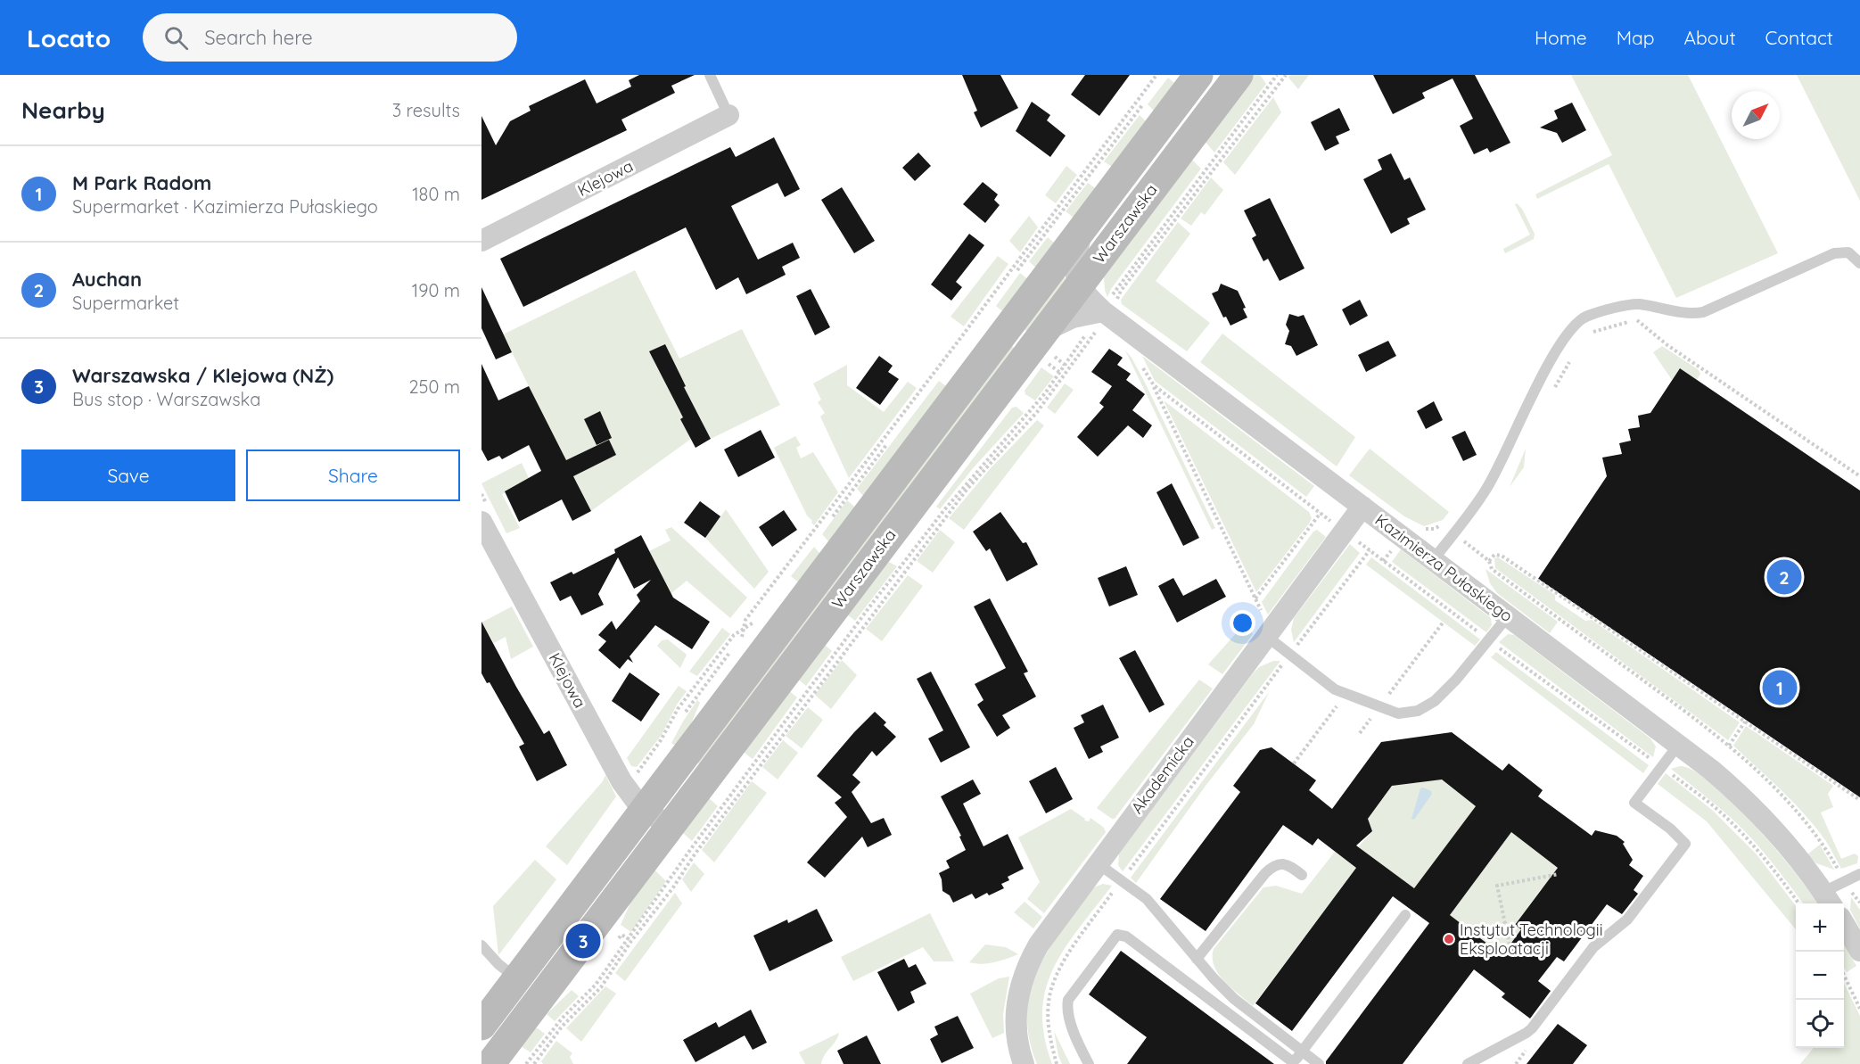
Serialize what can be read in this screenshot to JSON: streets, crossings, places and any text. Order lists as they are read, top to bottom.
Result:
{
  "streets": {
    "main road": ["Warszawska"],
    "street": ["Klejowa", "Kazimierza Pułaskiego", "Akademicka"]
  },
  "crossings": [
    ["Klejowa", "Warszawska"],
    ["Warszawska", "Kazimierza Pułaskiego"],
    ["Kazimierza Pułaskiego", "Akademicka"]
  ],
  "places": ["Instytut Technologii Eksploatacji"],
  "north": "top right",
  "page": {
    "header": "Locato",
    "search": "Search here",
    "nav": [
      "Home",
      "Map",
      "About",
      "Contact"
    ],
    "heading": ["Nearby", "3 results"],
    "list": [
      {
        "mark": "1",
        "name": "M Park Radom",
        "note": "Supermarket · Kazimierza Pułaskiego",
        "value": "180 m"
      },
      {
        "mark": "2",
        "name": "Auchan",
        "note": "Supermarket",
        "value": "190 m"
      },
      {
        "mark": "3",
        "name": "Warszawska / Klejowa (NŻ)",
        "note": "Bus stop · Warszawska",
        "value": "250 m"
      }
    ],
    "buttons": ["Save", "Share"],
    "pins": ["2", "1", "3"],
    "map_buttons": ["+", "−"]
  }
}
